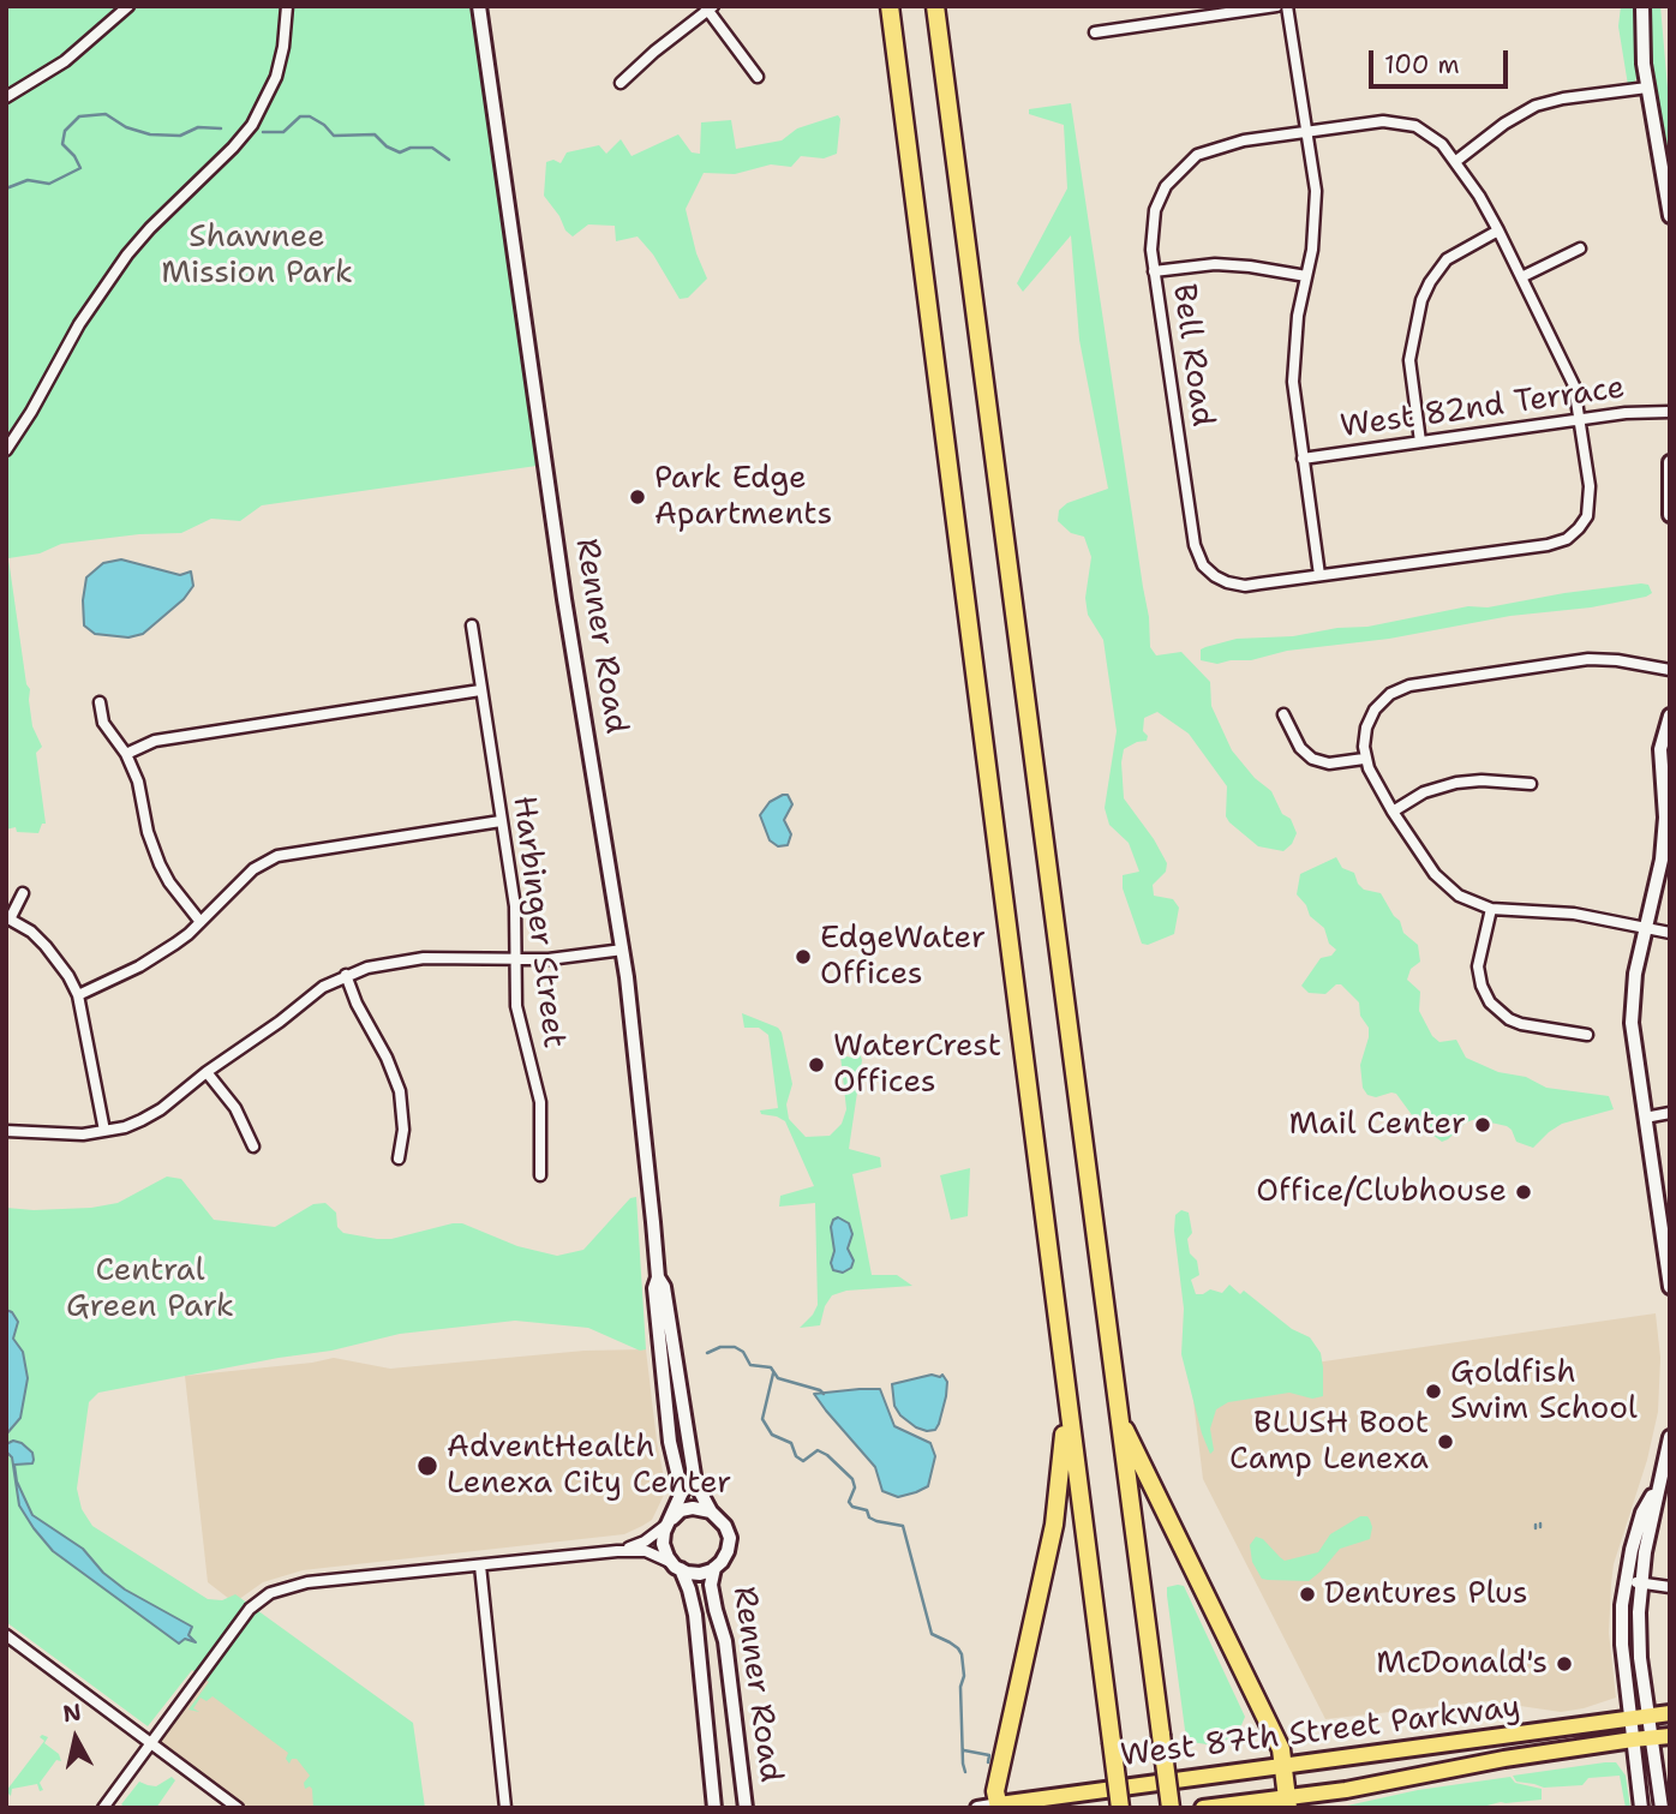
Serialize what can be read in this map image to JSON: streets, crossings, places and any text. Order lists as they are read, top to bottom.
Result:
{
  "streets": {
    "main road": ["Renner Road", "West 87th Street Parkway"],
    "street": ["Bell Road", "West 82nd Terrace", "Harbinger Street"]
  },
  "crossings": [
    ["Bell Road", "West 82nd Terrace"]
  ],
  "parks": ["Shawnee Mission Park", "Central Green Park"],
  "places": [
    "Park Edge Apartments",
    "EdgeWater Offices",
    "WaterCrest Offices",
    "Mail Center",
    "Office/Clubhouse",
    "Goldfish Swim School",
    "BLUSH Boot Camp Lenexa",
    "AdventHealth Lenexa City Center",
    "Dentures Plus",
    "McDonald's"
  ],
  "scale_bar": "100 m",
  "north": "top"
}
